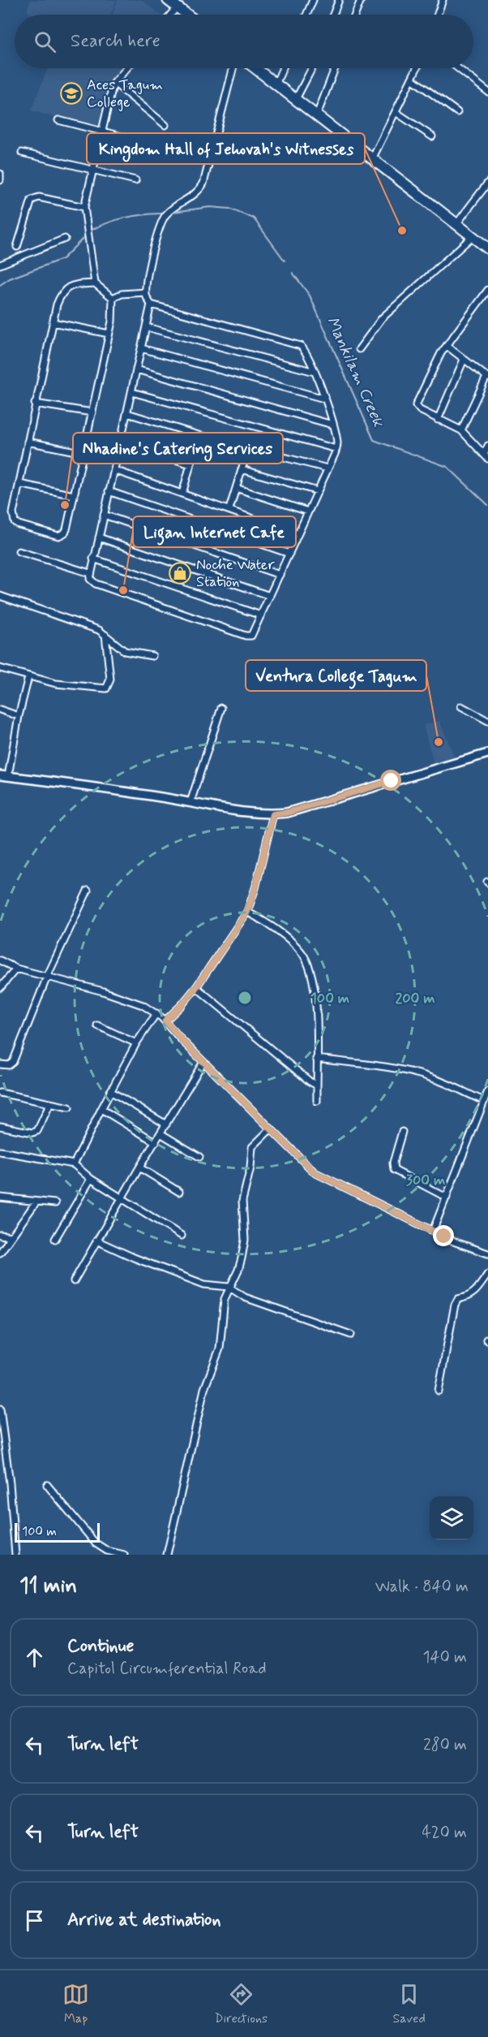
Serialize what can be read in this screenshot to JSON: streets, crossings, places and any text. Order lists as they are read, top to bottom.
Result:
{
  "water": ["Mankilam Creek"],
  "places": {
    "school or university": ["Aces Tagum College"],
    "other": [
      "Kingdom Hall of Jehovah's Witnesses",
      "Nhadine's Catering Services",
      "Ligan Internet Cafe",
      "Ventura College Tagum"
    ],
    "shop": ["Noche Water Station"]
  },
  "scale_bar": "100 m",
  "page": {
    "search": "Search here",
    "scale": "100 m",
    "heading": ["11 min", "Walk · 840 m"],
    "list": [
      ["Continue", "Capitol Circumferential Road", "140 m"],
      ["Turn left", "280 m"],
      ["Turn left", "420 m"],
      "Arrive at destination"
    ],
    "nav": ["Map", "Directions", "Saved"]
  },
  "rings": ["100 m", "200 m", "300 m"]
}
